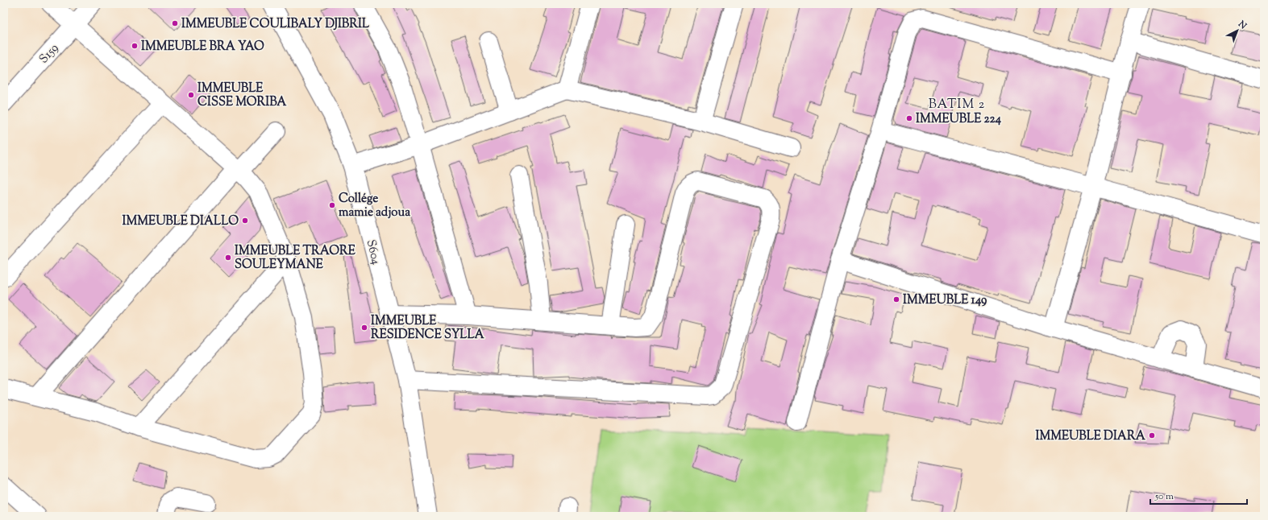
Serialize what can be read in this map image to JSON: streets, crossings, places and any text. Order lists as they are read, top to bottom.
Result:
{
  "streets": {
    "street": ["S159", "S604"]
  },
  "districts": ["BATIM 2"],
  "places": [
    "IMMEUBLE COULIBALY DJIBRIL",
    "IMMEUBLE BRA YAO",
    "IMMEUBLE CISSE MORIBA",
    "IMMEUBLE 224",
    "Collége mamie adjoua",
    "IMMEUBLE DIALLO",
    "IMMEUBLE TRAORE SOULEYMANE",
    "IMMEUBLE 149",
    "IMMEUBLE RESIDENCE SYLLA",
    "IMMEUBLE DIARA"
  ],
  "scale_bar": "50 m",
  "north": "top right"
}
